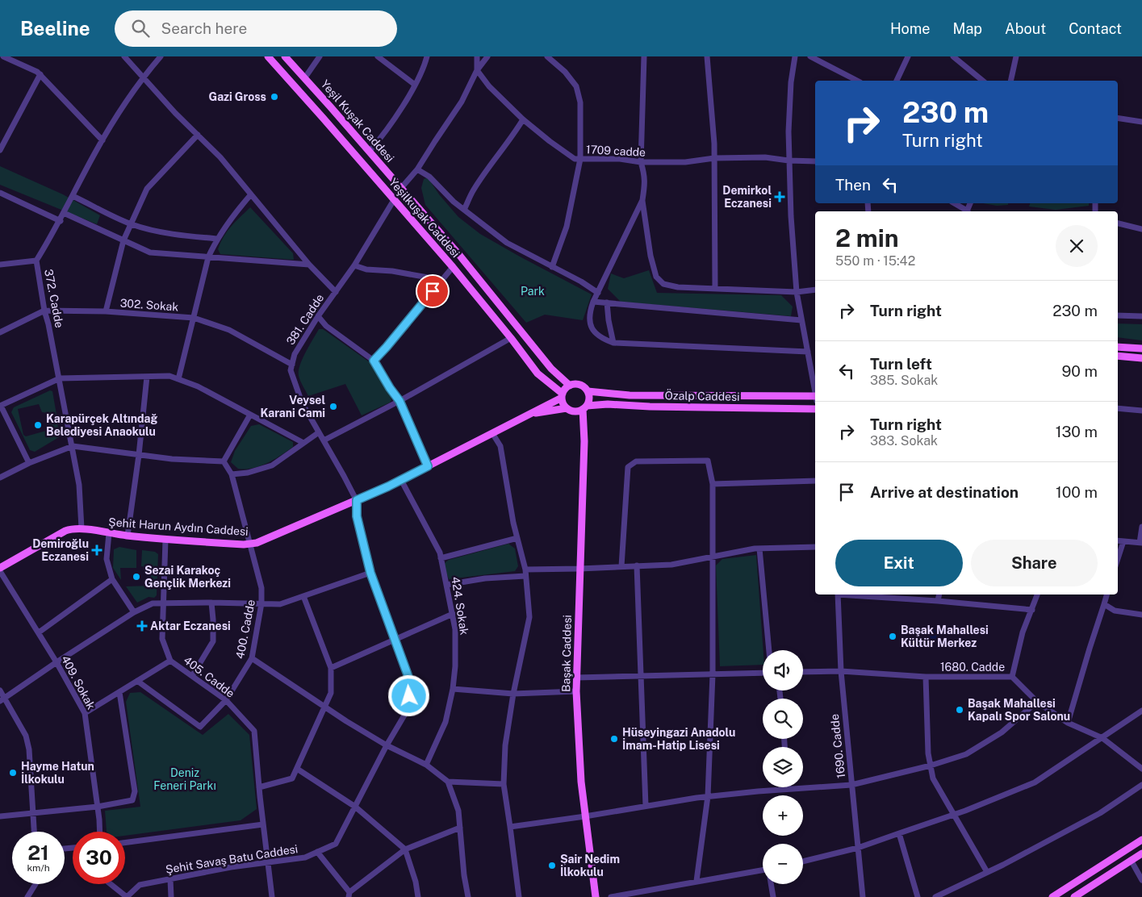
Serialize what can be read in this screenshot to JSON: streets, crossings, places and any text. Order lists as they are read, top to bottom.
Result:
{
  "streets": {
    "main road": [
      "Yeşil Kuşak Caddesi",
      "Yeşilkuşak Caddesi",
      "Özalp Caddesi",
      "Şehit Harun Aydın Caddesi",
      "Başak Caddesi"
    ],
    "street": [
      "1709 cadde",
      "372. Cadde",
      "302. Sokak",
      "381. Cadde",
      "424. Sokak",
      "400. Cadde",
      "1680. Cadde",
      "405. Cadde",
      "409. Sokak",
      "1690. Cadde",
      "Şehit Savaş Batu Caddesi"
    ]
  },
  "crossings": [
    ["Yeşil Kuşak Caddesi", "Yeşilkuşak Caddesi"],
    ["Yeşil Kuşak Caddesi", "381. Cadde"],
    ["Yeşil Kuşak Caddesi", "Özalp Caddesi"],
    ["Yeşil Kuşak Caddesi", "Şehit Harun Aydın Caddesi"],
    ["Yeşil Kuşak Caddesi", "Başak Caddesi"],
    ["1709 cadde", "381. Cadde"],
    ["Yeşilkuşak Caddesi", "381. Cadde"],
    ["Yeşilkuşak Caddesi", "Özalp Caddesi"],
    ["Yeşilkuşak Caddesi", "Şehit Harun Aydın Caddesi"],
    ["Yeşilkuşak Caddesi", "Başak Caddesi"],
    ["372. Cadde", "302. Sokak"],
    ["372. Cadde", "Şehit Harun Aydın Caddesi"],
    ["302. Sokak", "381. Cadde"],
    ["381. Cadde", "Şehit Harun Aydın Caddesi"],
    ["381. Cadde", "Şehit Savaş Batu Caddesi"],
    ["Özalp Caddesi", "Şehit Harun Aydın Caddesi"],
    ["Özalp Caddesi", "Başak Caddesi"],
    ["Şehit Harun Aydın Caddesi", "424. Sokak"],
    ["Şehit Harun Aydın Caddesi", "400. Cadde"],
    ["Şehit Harun Aydın Caddesi", "Başak Caddesi"],
    ["Şehit Harun Aydın Caddesi", "405. Cadde"],
    ["Şehit Harun Aydın Caddesi", "409. Sokak"],
    ["Şehit Harun Aydın Caddesi", "Şehit Savaş Batu Caddesi"],
    ["400. Cadde", "405. Cadde"],
    ["1680. Cadde", "1690. Cadde"],
    ["405. Cadde", "Şehit Savaş Batu Caddesi"]
  ],
  "parks": ["Park", "Deniz Feneri Parkı"],
  "places": {
    "other": [
      "Gazi Gross",
      "Veysel Karani Cami",
      "Karapürçek Altındağ Belediyesi Anaokulu",
      "Sezai Karakoç Gençlik Merkezi",
      "Başak Mahallesi Kültür Merkez",
      "Başak Mahallesi Kapalı Spor Salonu",
      "Hüseyingazi Anadolu İmam-Hatip Lisesi",
      "Hayme Hatun İlkokulu",
      "Şair Nedim İlkokulu"
    ],
    "health": ["Demirkol Eczanesi", "Demiroğlu Eczanesi", "Aktar Eczanesi"]
  },
  "page": {
    "header": "Beeline",
    "search": "Search here",
    "nav": [
      "Home",
      "Map",
      "About",
      "Contact"
    ],
    "turn": ["230 m", "Turn right"],
    "then": "Then",
    "heading": ["2 min", "550 m · 15:42"],
    "list": [
      {
        "name": "Turn right",
        "value": "230 m"
      },
      {
        "name": "Turn left",
        "note": "385. Sokak",
        "value": "90 m"
      },
      {
        "name": "Turn right",
        "note": "383. Sokak",
        "value": "130 m"
      },
      {
        "name": "Arrive at destination",
        "value": "100 m"
      }
    ],
    "buttons": ["Exit", "Share"],
    "map_buttons": ["+", "−"],
    "speed": "21 km/h",
    "limit": "30"
  }
}
